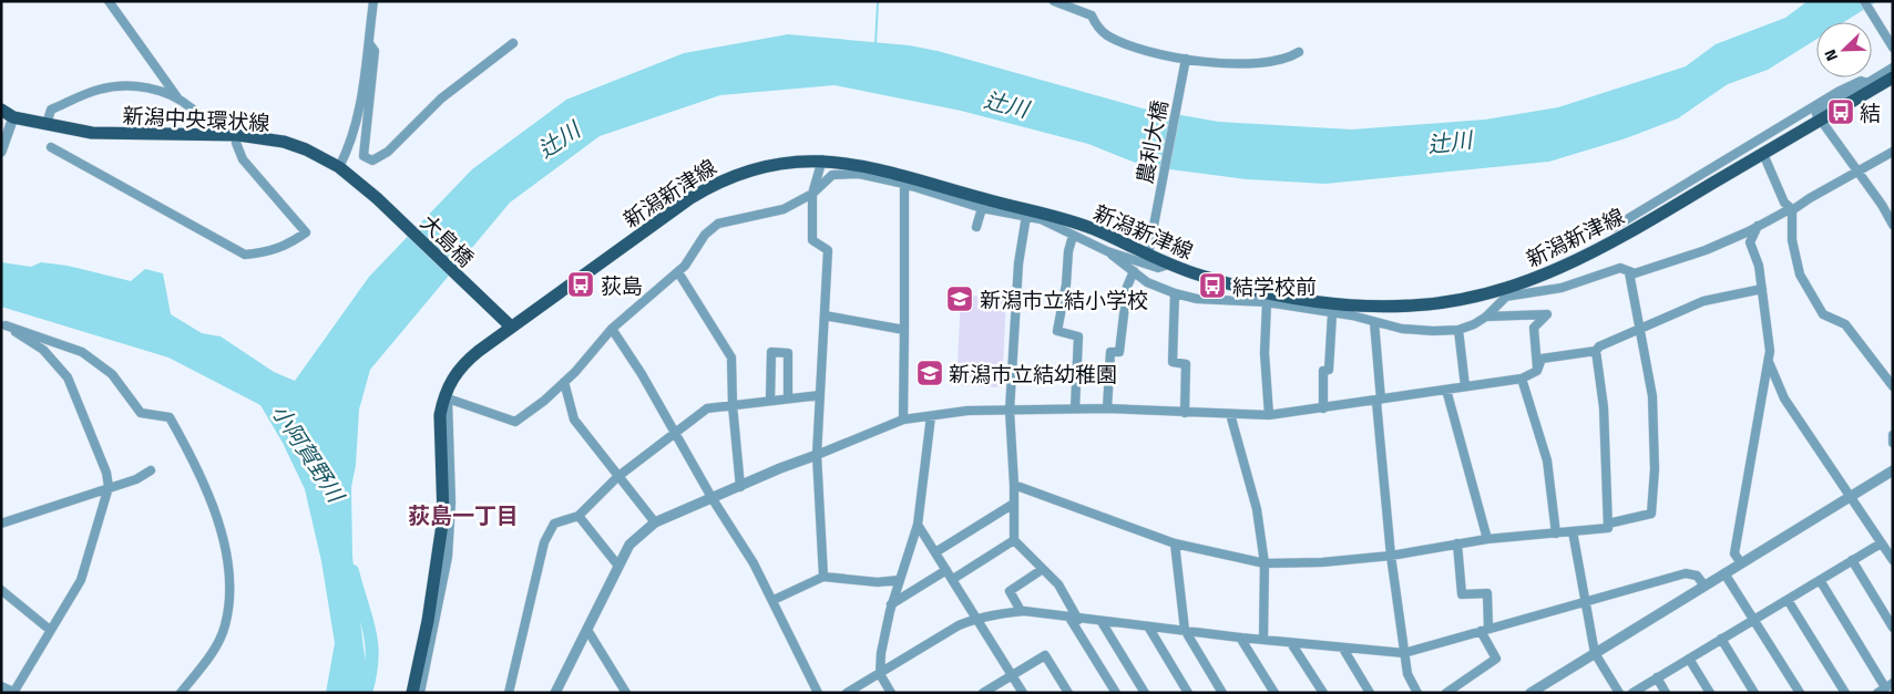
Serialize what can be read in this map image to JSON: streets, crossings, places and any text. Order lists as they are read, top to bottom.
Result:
{
  "streets": {
    "main road": ["新潟中央環状線", "新潟新津線", "大島橋"],
    "street": ["農利大橋"]
  },
  "crossings": [
    ["新潟中央環状線", "大島橋"],
    ["農利大橋", "新潟新津線"],
    ["新潟新津線", "大島橋"]
  ],
  "districts": ["荻島一丁目"],
  "water": ["辻川", "小阿賀野川"],
  "places": {
    "bus stop": ["結", "荻島", "結学校前"],
    "school or university": ["新潟市立結小学校", "新潟市立結幼稚園"]
  },
  "north": "bottom left"
}
